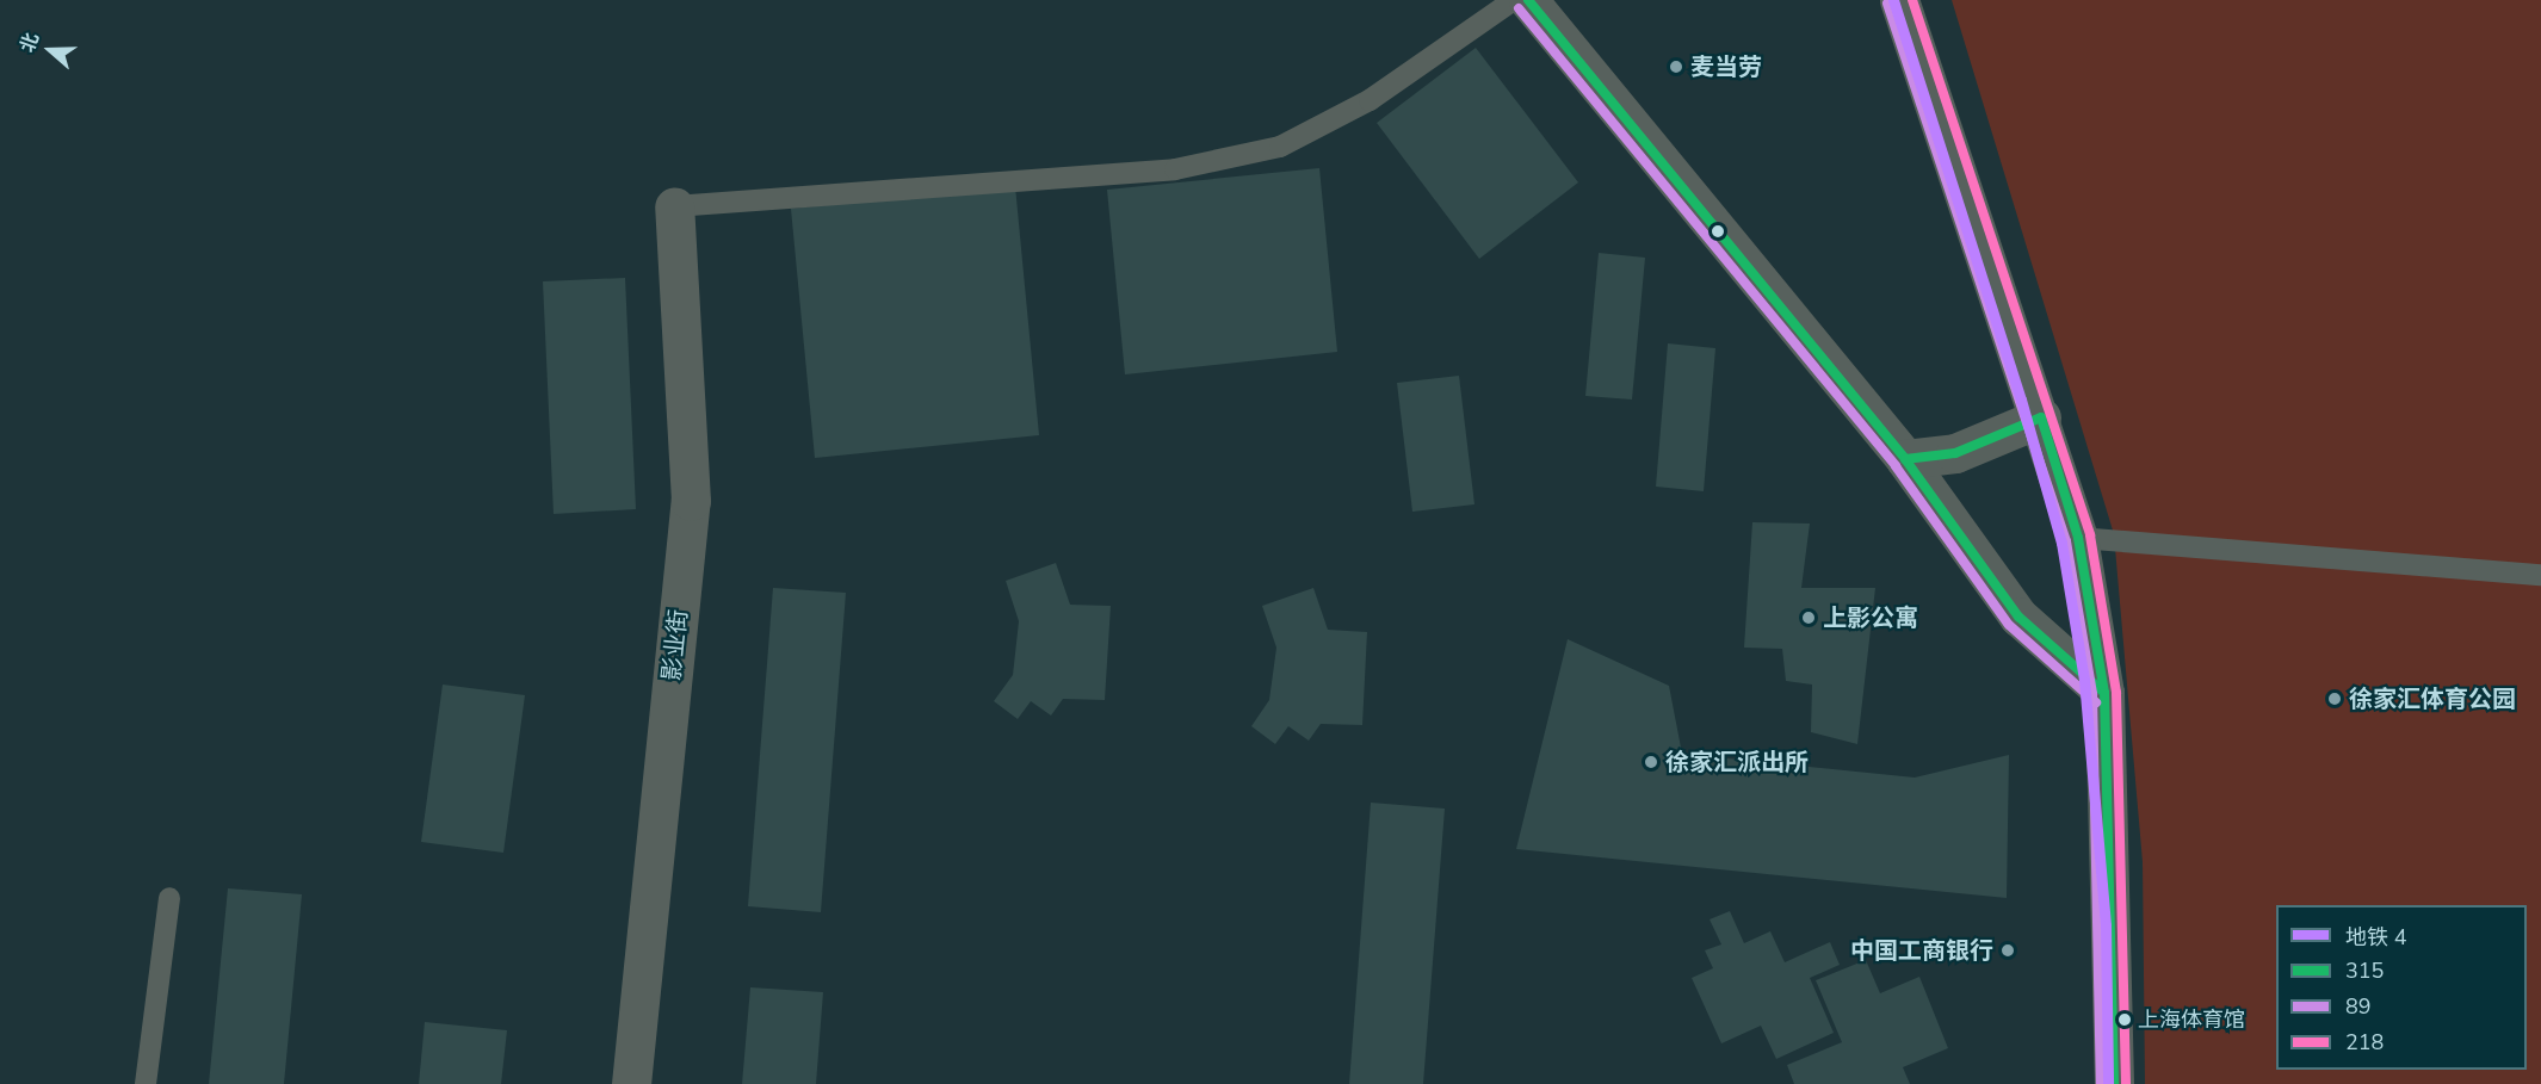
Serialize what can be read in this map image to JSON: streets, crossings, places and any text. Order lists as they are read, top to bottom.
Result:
{
  "streets": {
    "street": ["影业街"]
  },
  "places": [
    "麦当劳",
    "上影公寓",
    "徐家汇体育公园",
    "徐家汇派出所",
    "中国工商银行",
    "上海体育馆"
  ],
  "lines": [
    "metro line 4",
    "transit line 315",
    "transit line 218",
    "transit line 89"
  ],
  "legend": [
    "地铁 4",
    "315",
    "89",
    "218"
  ],
  "north": "left"
}
